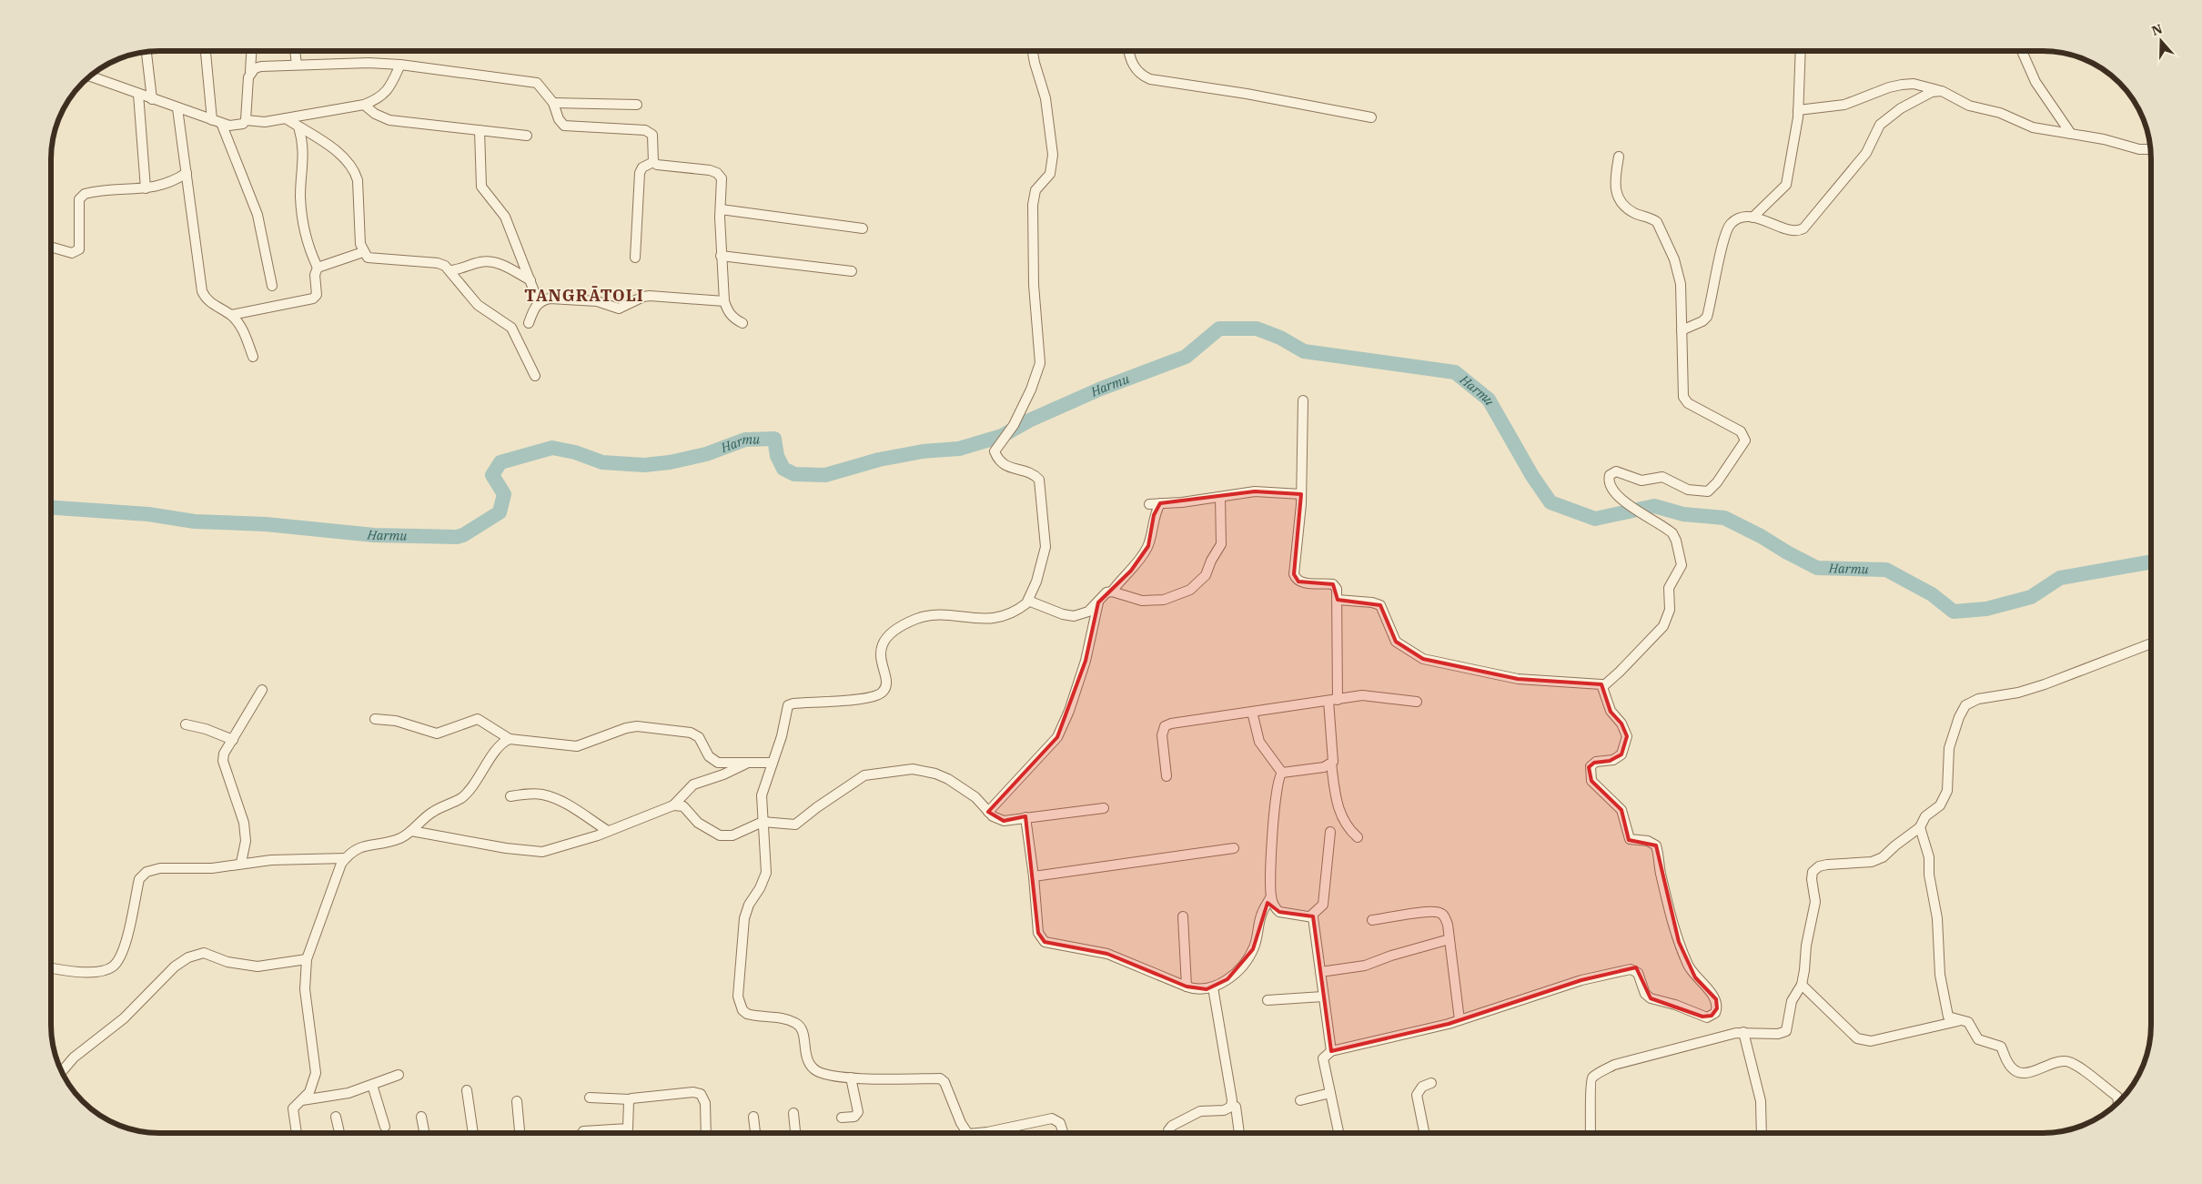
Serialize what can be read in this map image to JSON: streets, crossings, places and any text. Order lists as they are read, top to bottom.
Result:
{
  "districts": ["TANGRĀTOLI"],
  "water": ["Harmu"],
  "north": "top"
}
